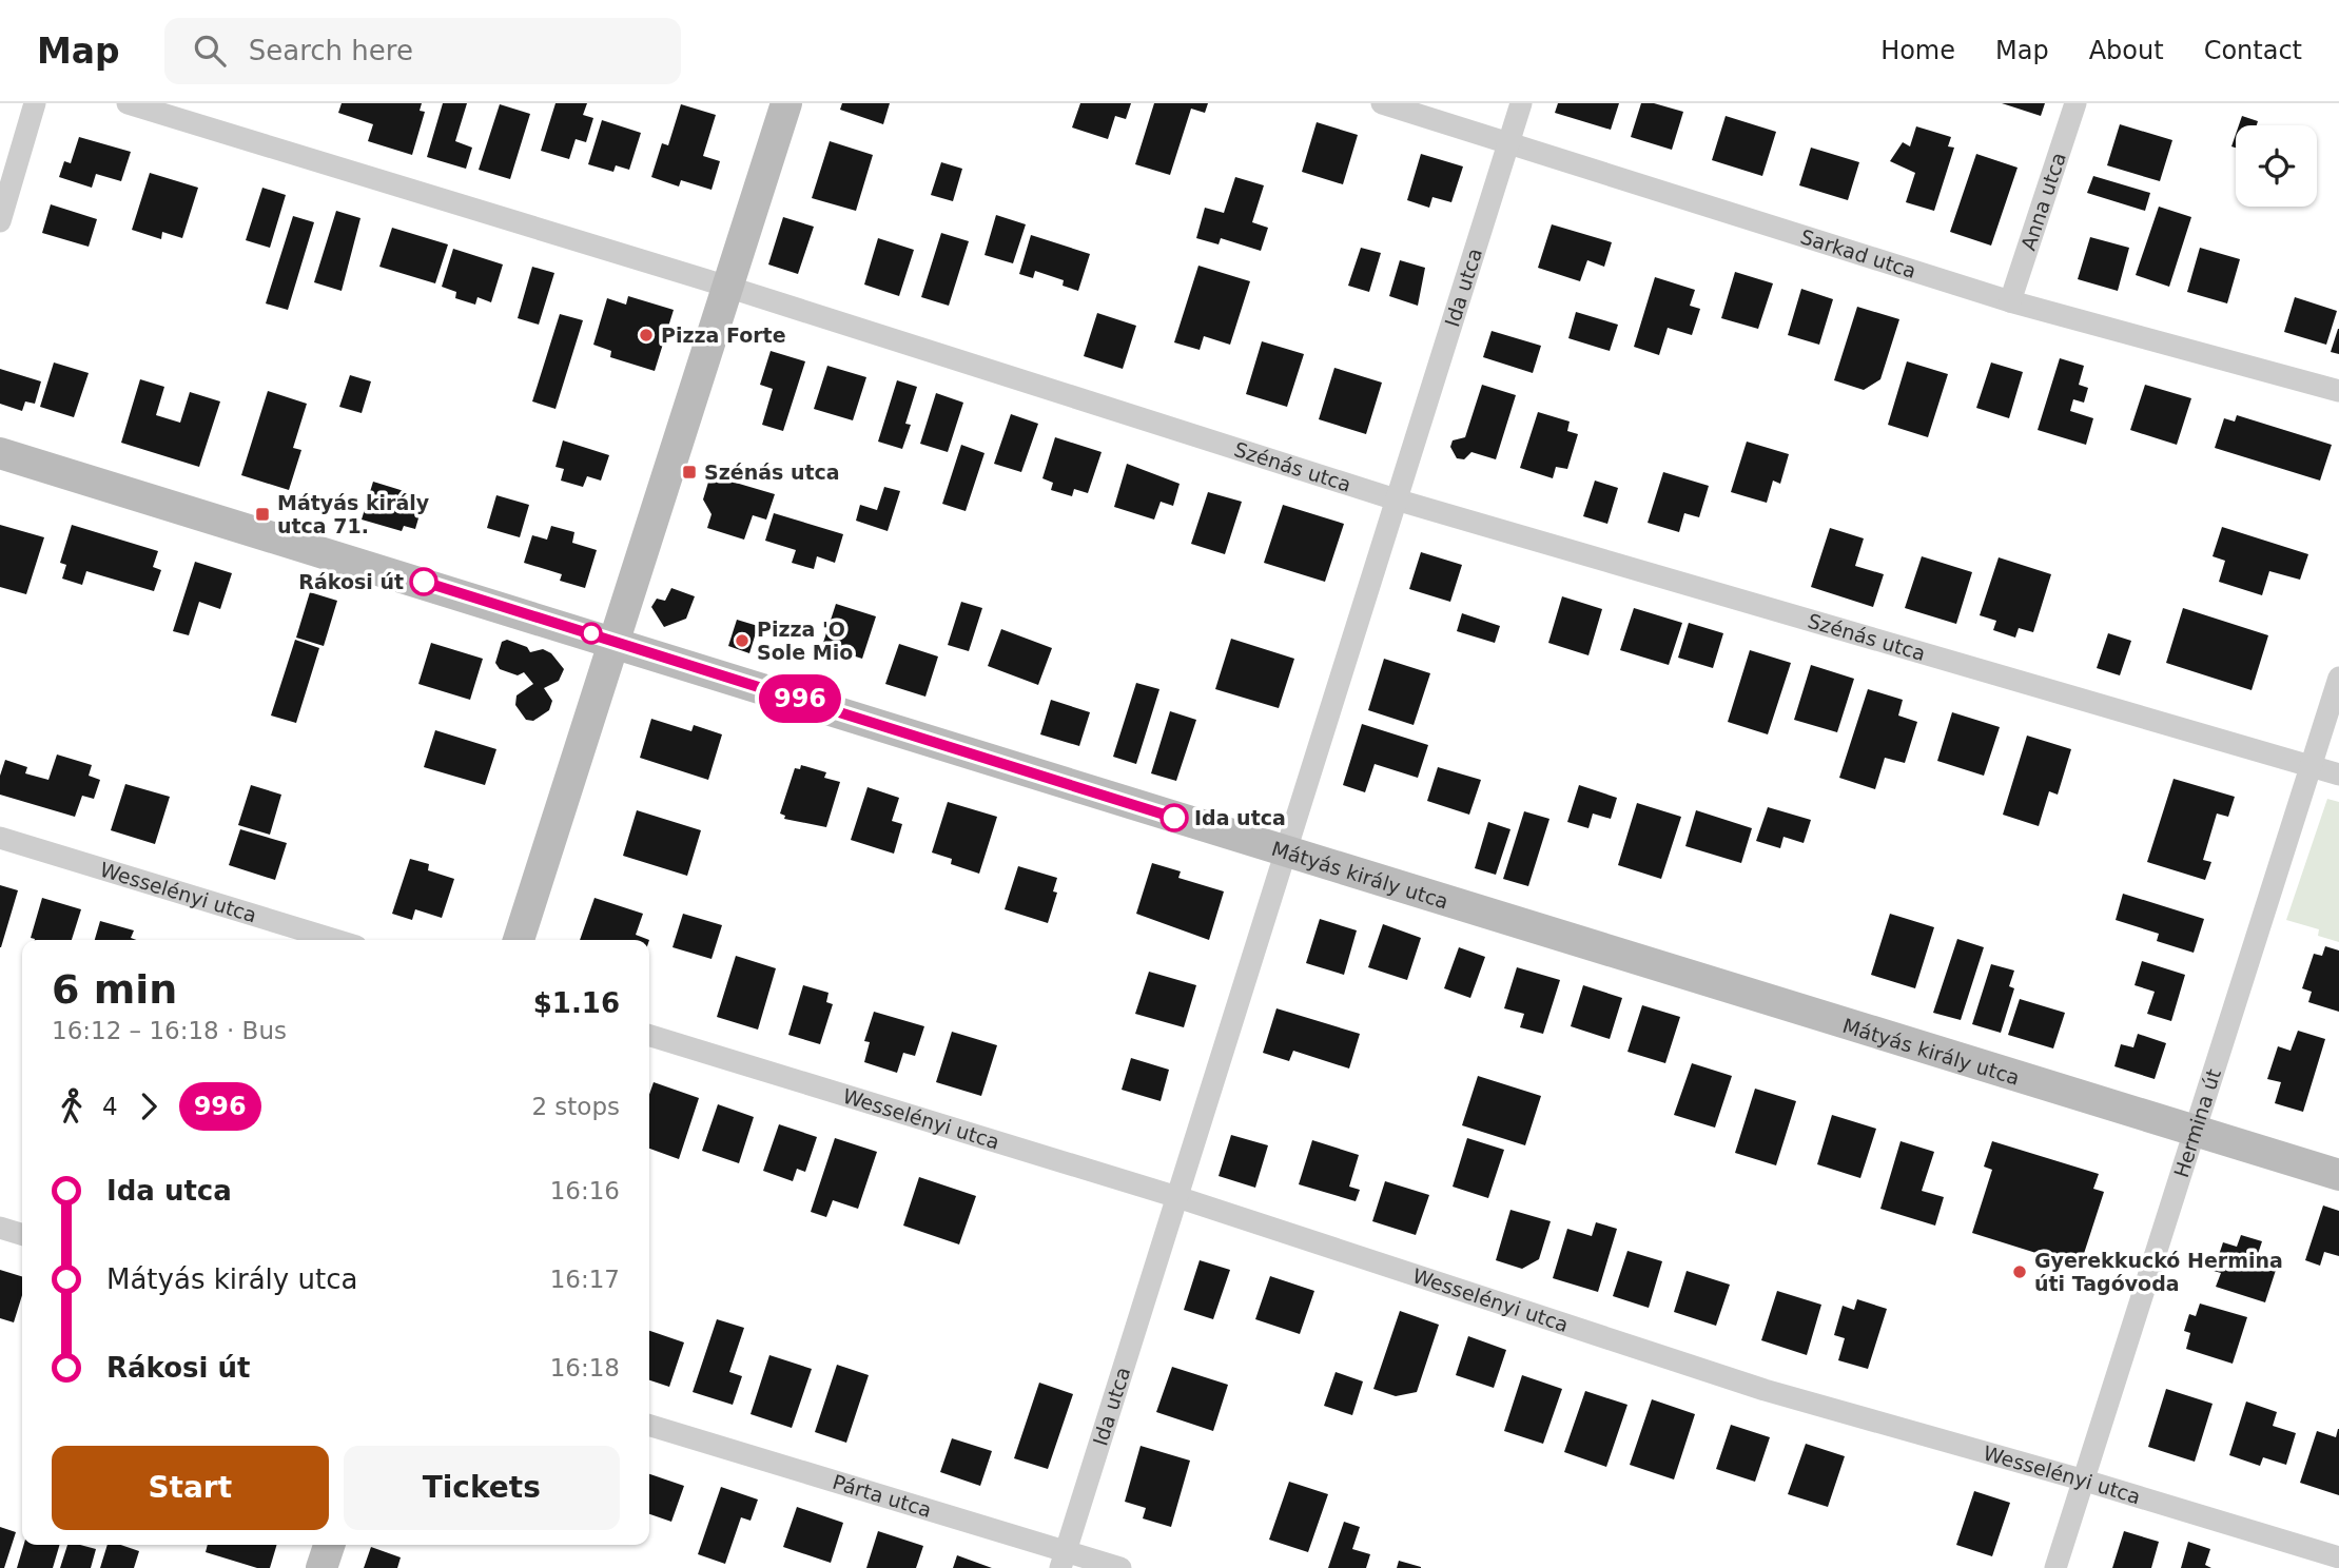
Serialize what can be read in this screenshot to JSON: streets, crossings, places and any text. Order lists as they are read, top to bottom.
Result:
{
  "streets": {
    "street": [
      "Anna utca",
      "Sarkad utca",
      "Ida utca",
      "Szénás utca",
      "Mátyás király utca",
      "Wesselényi utca",
      "Hermina út",
      "Párta utca"
    ]
  },
  "crossings": [
    ["Anna utca", "Sarkad utca"],
    ["Sarkad utca", "Ida utca"],
    ["Ida utca", "Szénás utca"],
    ["Ida utca", "Mátyás király utca"],
    ["Ida utca", "Wesselényi utca"],
    ["Ida utca", "Párta utca"],
    ["Szénás utca", "Hermina út"],
    ["Mátyás király utca", "Hermina út"],
    ["Wesselényi utca", "Hermina út"]
  ],
  "places": {
    "other": [
      "Pizza Forte",
      "Rákosi út",
      "Pizza 'O Sole Mio",
      "Ida utca",
      "Gyerekkuckó Hermina úti Tagóvoda"
    ],
    "transit": ["Szénás utca", "Mátyás király utca 71."]
  },
  "lines": ["bus line 996"],
  "page": {
    "header": "Map",
    "search": "Search here",
    "nav": [
      "Home",
      "Map",
      "About",
      "Contact"
    ],
    "on_map": "996",
    "heading": ["6 min", "16:12 – 16:18 · Bus", "$1.16"],
    "legs": ["4", "996", "2 stops"],
    "list": [
      {
        "name": "Ida utca",
        "value": "16:16"
      },
      {
        "name": "Mátyás király utca",
        "value": "16:17"
      },
      {
        "name": "Rákosi út",
        "value": "16:18"
      }
    ],
    "buttons": ["Start", "Tickets"]
  }
}
